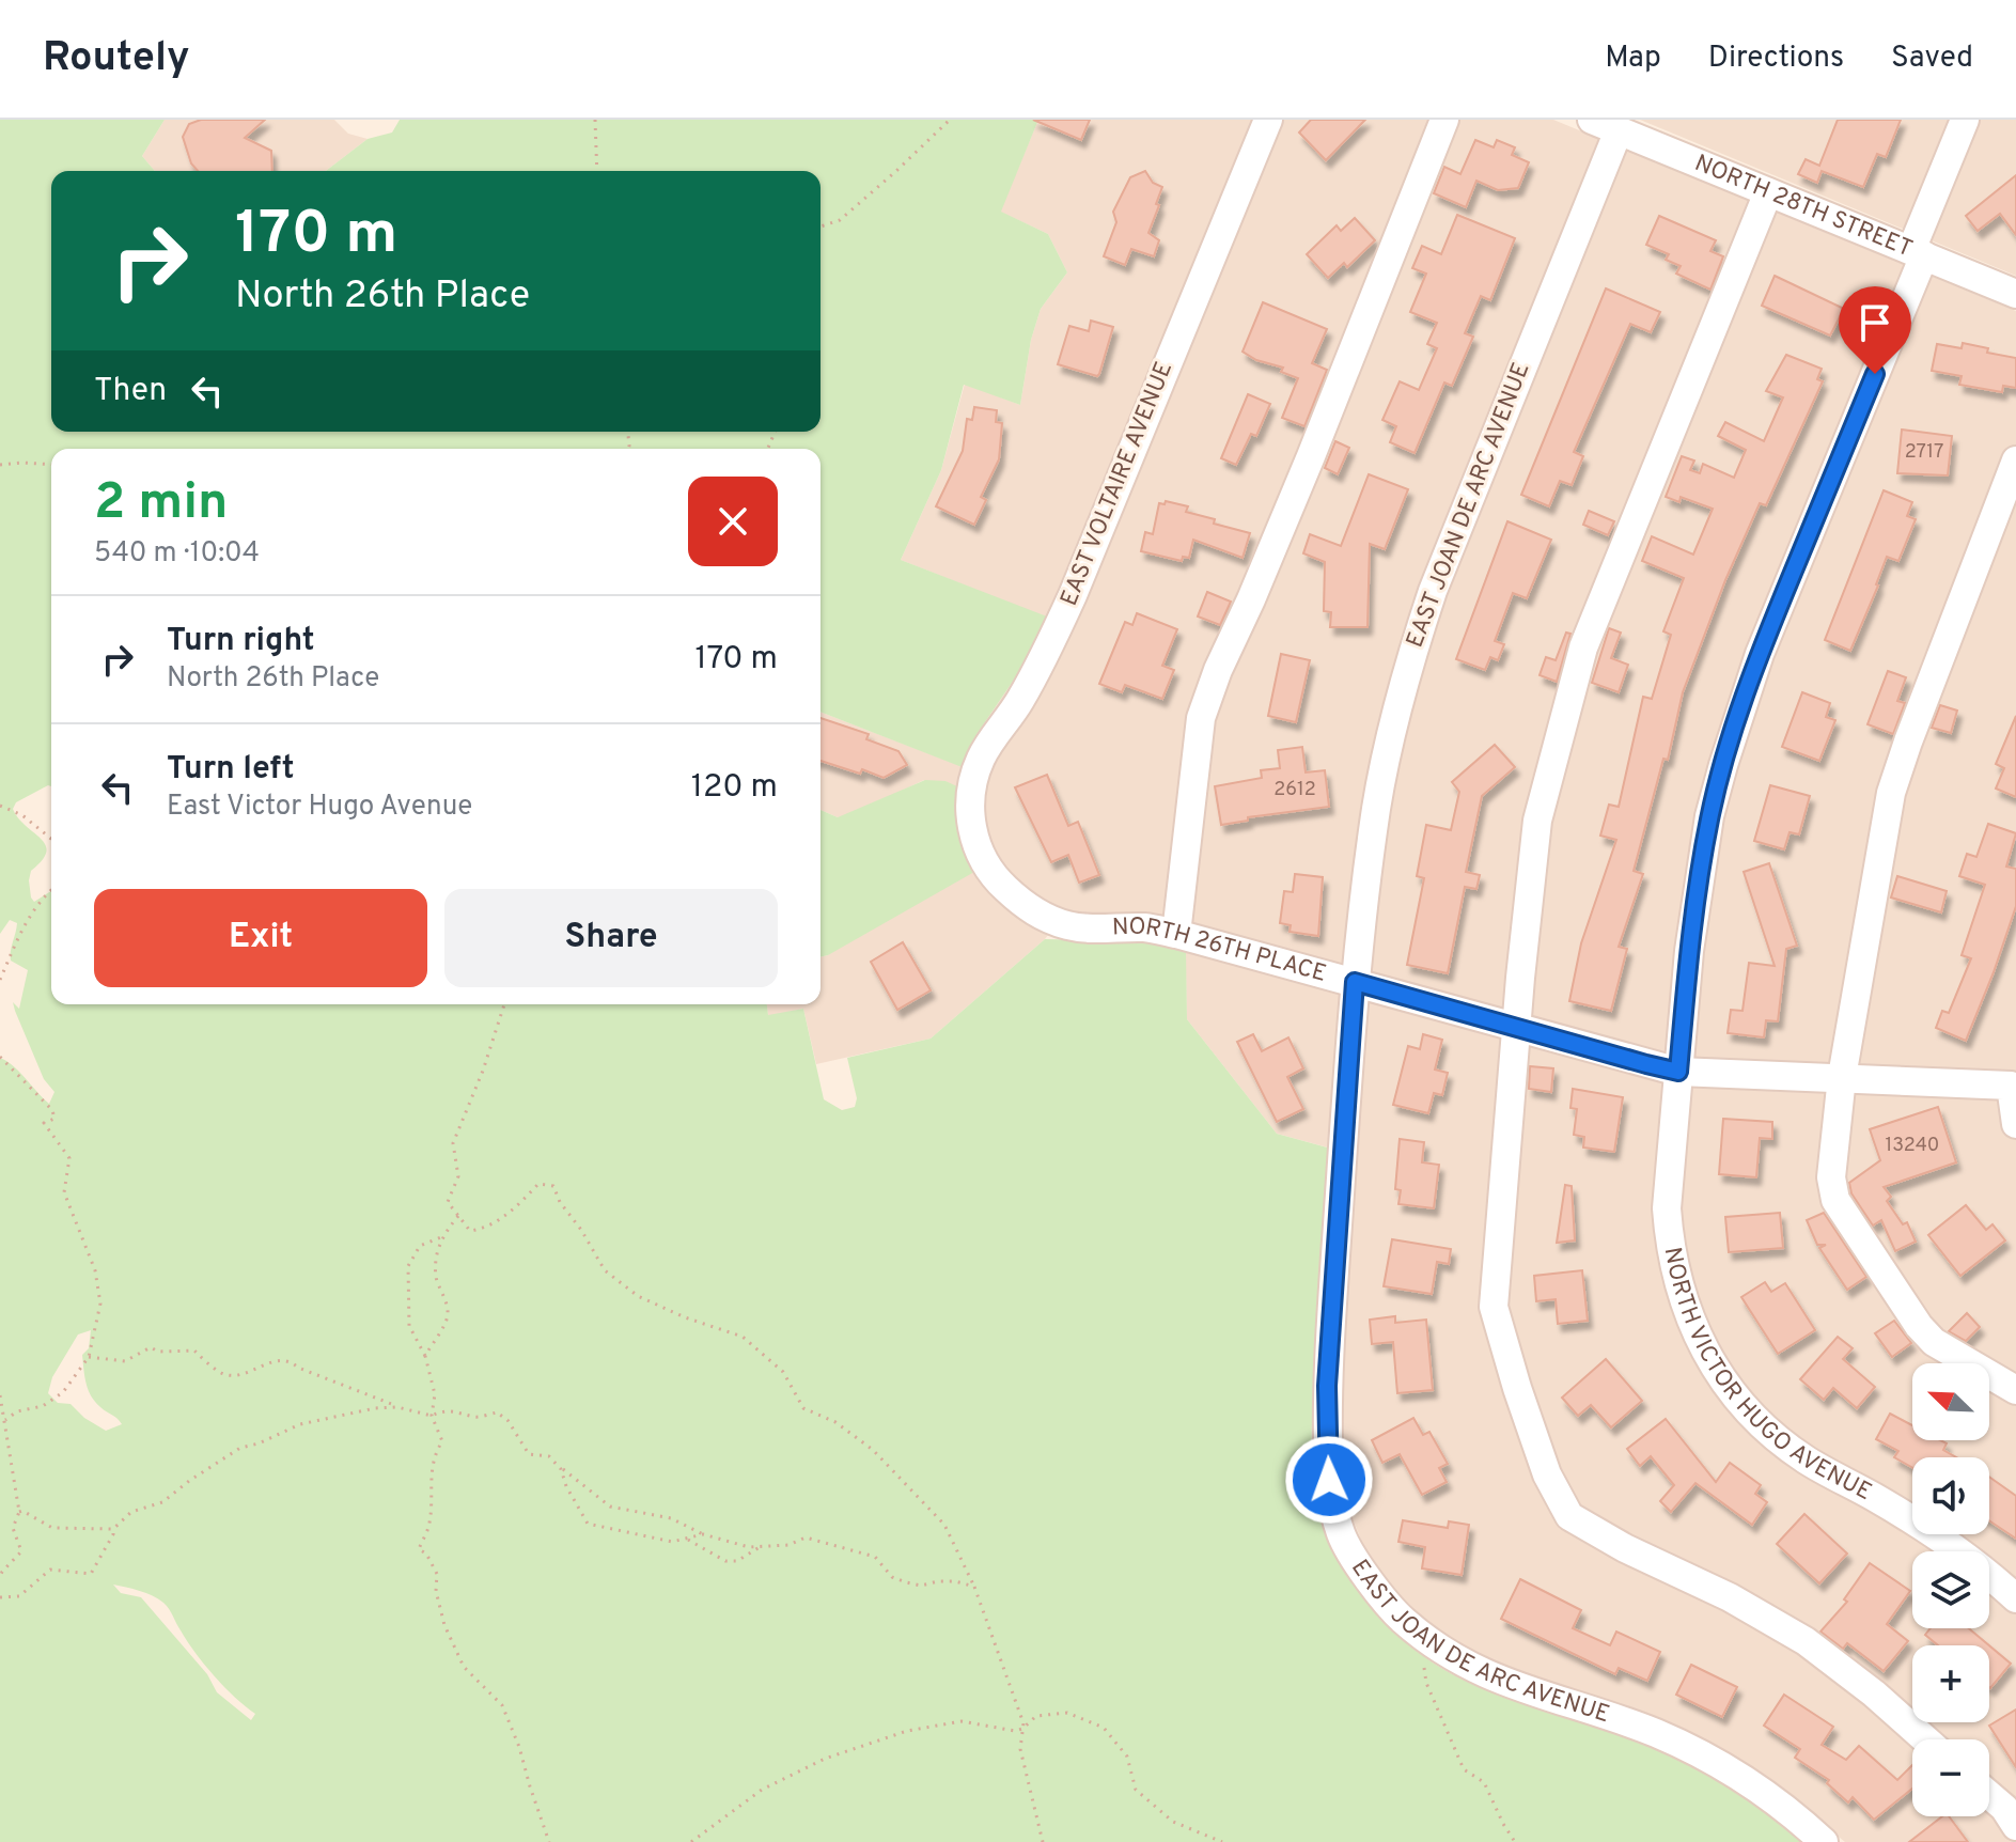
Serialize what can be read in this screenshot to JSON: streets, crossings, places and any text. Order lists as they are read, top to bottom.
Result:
{
  "streets": {
    "street": [
      "NORTH 28TH STREET",
      "EAST VOLTAIRE AVENUE",
      "EAST JOAN DE ARC AVENUE",
      "NORTH 26TH PLACE",
      "NORTH VICTOR HUGO AVENUE"
    ]
  },
  "crossings": [
    ["NORTH 28TH STREET", "EAST JOAN DE ARC AVENUE"],
    ["NORTH 28TH STREET", "NORTH VICTOR HUGO AVENUE"],
    ["EAST VOLTAIRE AVENUE", "NORTH 26TH PLACE"],
    ["EAST JOAN DE ARC AVENUE", "NORTH 26TH PLACE"],
    ["NORTH 26TH PLACE", "NORTH VICTOR HUGO AVENUE"]
  ],
  "house_numbers": ["2717", "2612", "13240"],
  "north": "top left",
  "page": {
    "header": "Routely",
    "nav": ["Map", "Directions", "Saved"],
    "turn": ["170 m", "North 26th Place"],
    "then": "Then",
    "heading": ["2 min", "540 m · 10:04"],
    "list": [
      {
        "name": "Turn right",
        "note": "North 26th Place",
        "value": "170 m"
      },
      {
        "name": "Turn left",
        "note": "East Victor Hugo Avenue",
        "value": "120 m"
      }
    ],
    "buttons": ["Exit", "Share"],
    "map_buttons": ["+", "−"]
  }
}
